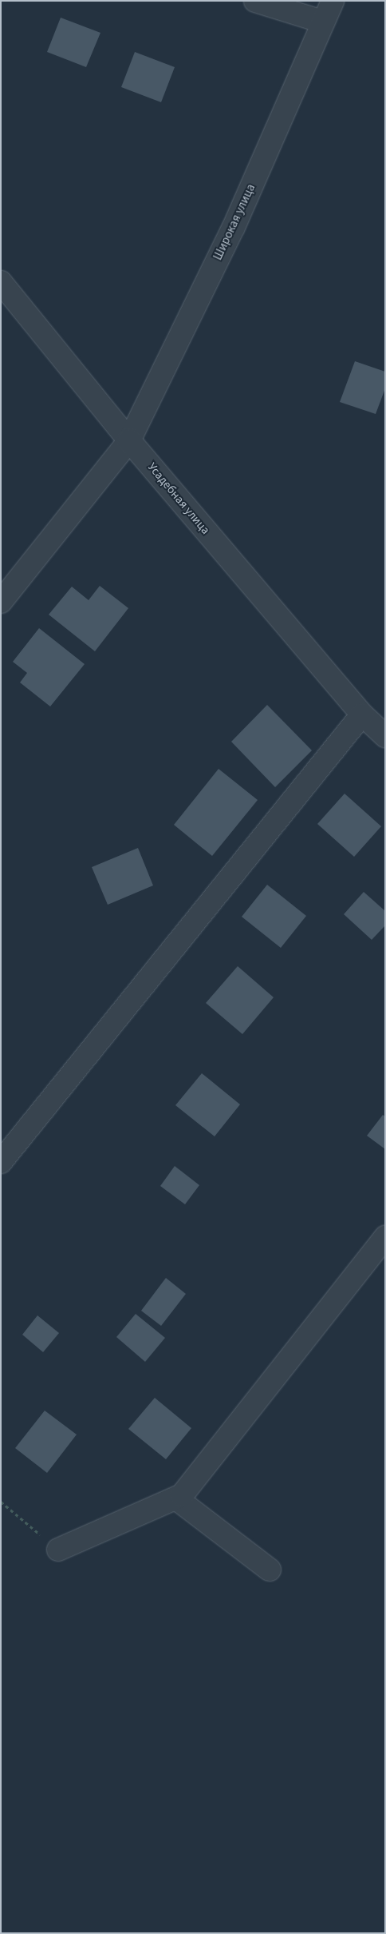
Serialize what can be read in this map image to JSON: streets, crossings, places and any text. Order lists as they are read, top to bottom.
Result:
{
  "streets": {
    "street": ["Широкая улица", "Усадебная улица"]
  },
  "crossings": [
    ["Широкая улица", "Усадебная улица"]
  ]
}
